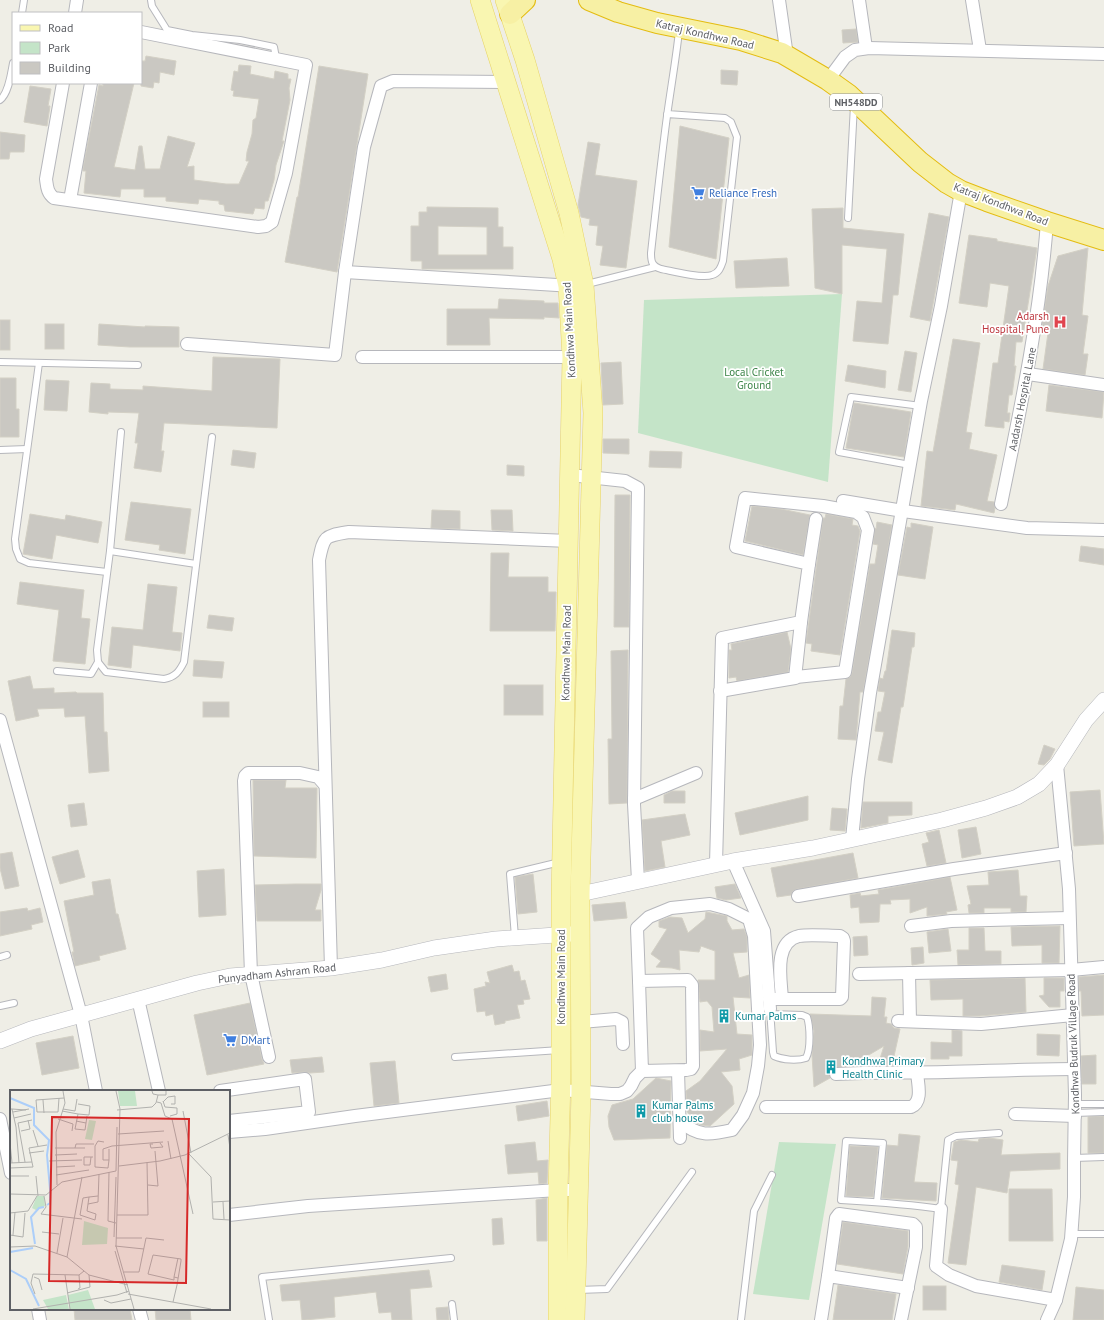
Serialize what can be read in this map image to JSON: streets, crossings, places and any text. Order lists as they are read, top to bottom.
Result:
{
  "streets": {
    "highway": ["Katraj Kondhwa Road", "NH548DD"],
    "main road": ["Kondhwa Main Road"],
    "street": ["Aadarsh Hospital Lane", "Punyadham Ashram Road", "Kondhwa Budruk Village Road"]
  },
  "crossings": [
    ["Katraj Kondhwa Road", "Aadarsh Hospital Lane"],
    ["Kondhwa Main Road", "Punyadham Ashram Road"]
  ],
  "parks": ["Local Cricket Ground"],
  "places": {
    "supermarket": ["Reliance Fresh", "DMart"],
    "hospital": ["Adarsh Hospital, Pune"],
    "building": ["Kumar Palms", "Kondhwa Primary Health Clinic", "Kumar Palms club house"]
  },
  "legend": ["Road", "Park", "Building"]
}
